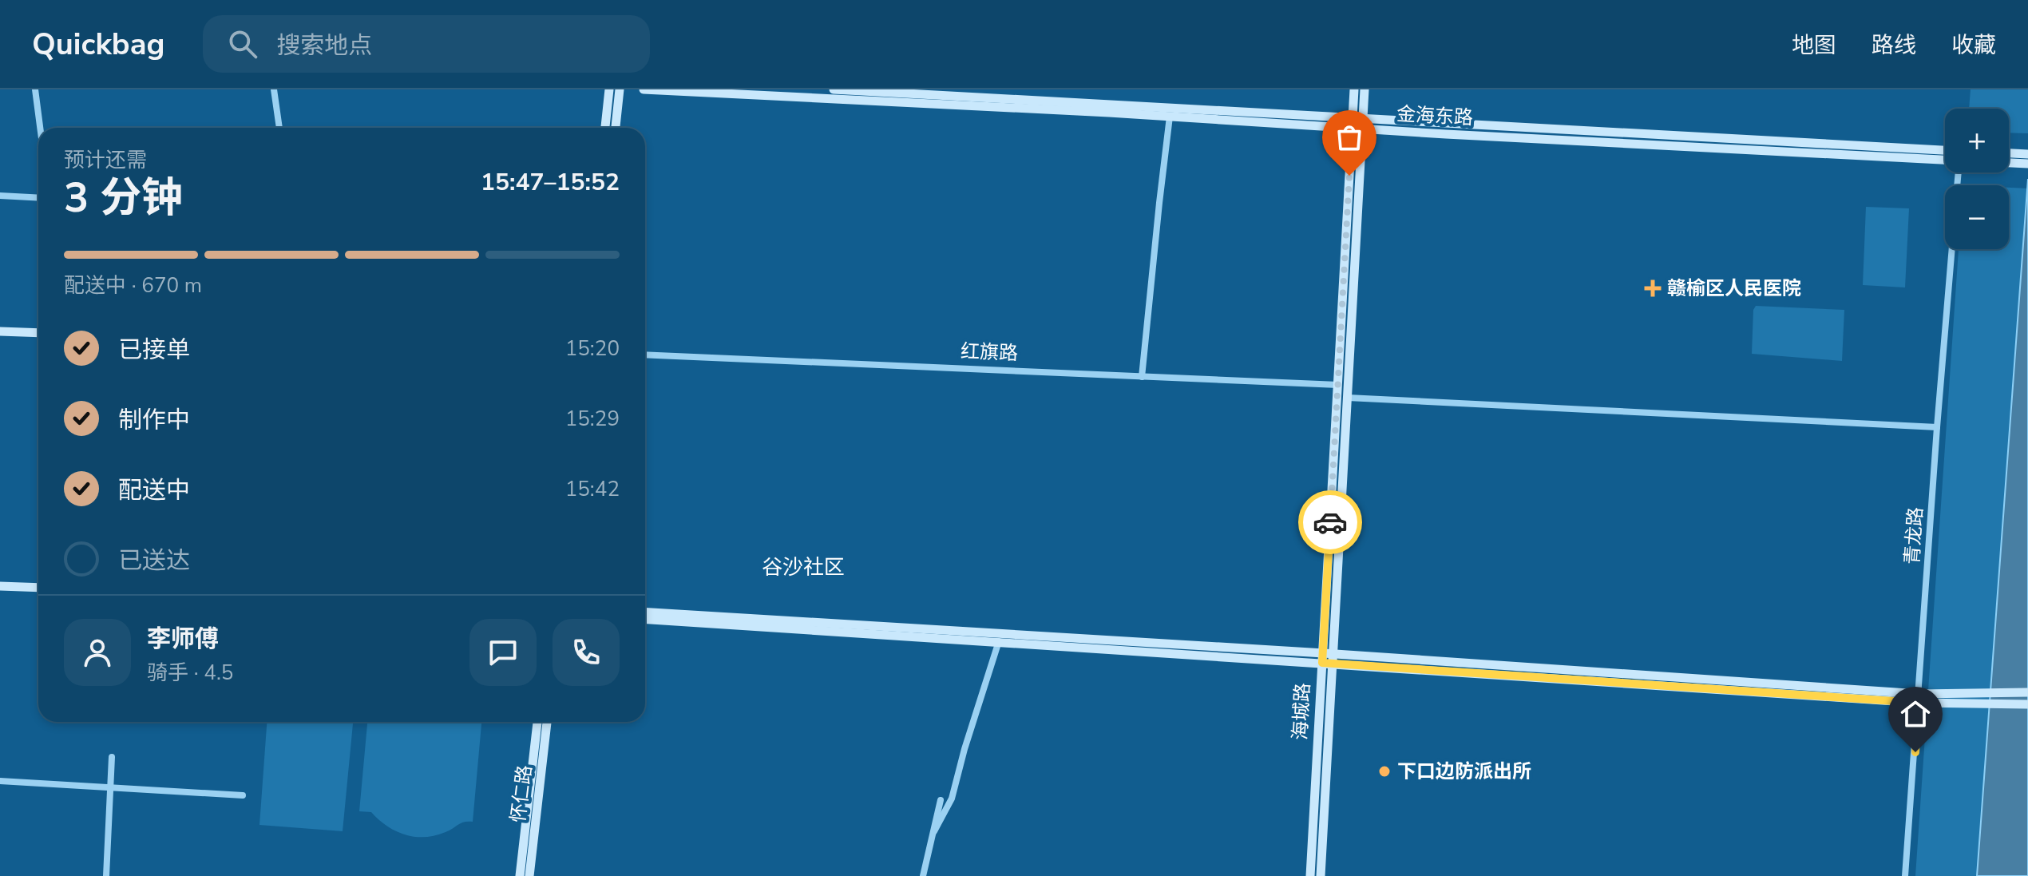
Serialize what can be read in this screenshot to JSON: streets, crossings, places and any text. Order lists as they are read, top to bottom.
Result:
{
  "streets": {
    "main road": ["金海东路", "海城路", "怀仁路"],
    "street": ["红旗路", "青龙路"]
  },
  "crossings": [
    ["金海东路", "海城路"],
    ["红旗路", "海城路"]
  ],
  "districts": ["谷沙社区"],
  "places": {
    "health": ["赣榆区人民医院"],
    "other": ["下口边防派出所"]
  },
  "page": {
    "header": "Quickbag",
    "search": "搜索地点",
    "nav": ["地图", "路线", "收藏"],
    "map_buttons": ["+", "−"],
    "heading": ["3 分钟", "预计还需", "15:47–15:52"],
    "panel": ["李师傅", "骑手 · 4.5"],
    "bar": "配送中 · 670 m",
    "list": [
      ["已接单", "15:20"],
      ["制作中", "15:29"],
      ["配送中", "15:42"],
      "已送达"
    ]
  }
}
